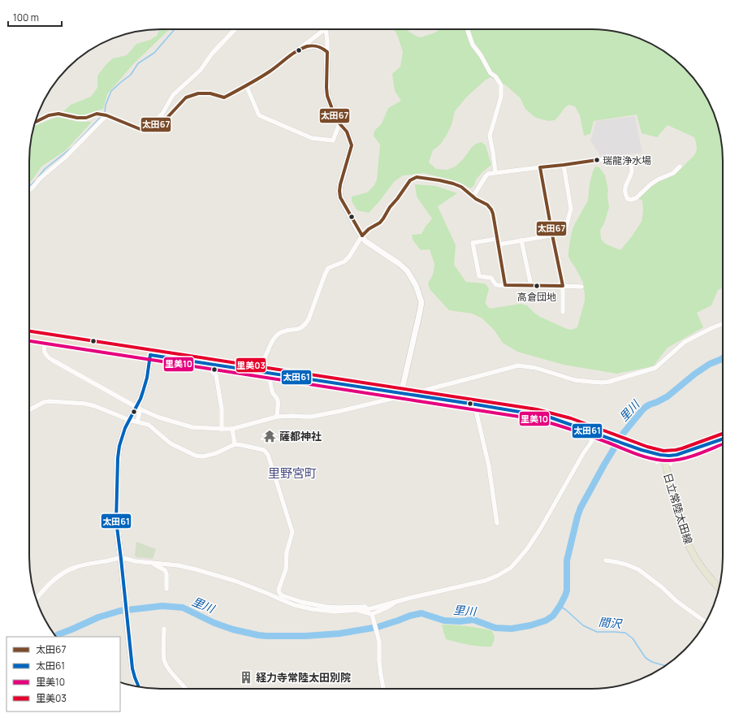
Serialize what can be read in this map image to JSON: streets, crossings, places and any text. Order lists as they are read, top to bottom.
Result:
{
  "streets": {
    "main road": ["日立常陸太田線"]
  },
  "districts": ["里野宮町"],
  "water": ["里川", "間沢"],
  "places": {
    "other": ["瑞龍浄水場", "高倉団地"],
    "temple": ["薩都神社"],
    "building": ["経力寺常陸太田別院"]
  },
  "lines": [
    "transit line 太田67",
    "transit line 里美03",
    "transit line 里美10",
    "transit line 太田61"
  ],
  "legend": [
    "太田67",
    "太田61",
    "里美10",
    "里美03"
  ],
  "scale_bar": "100 m"
}
